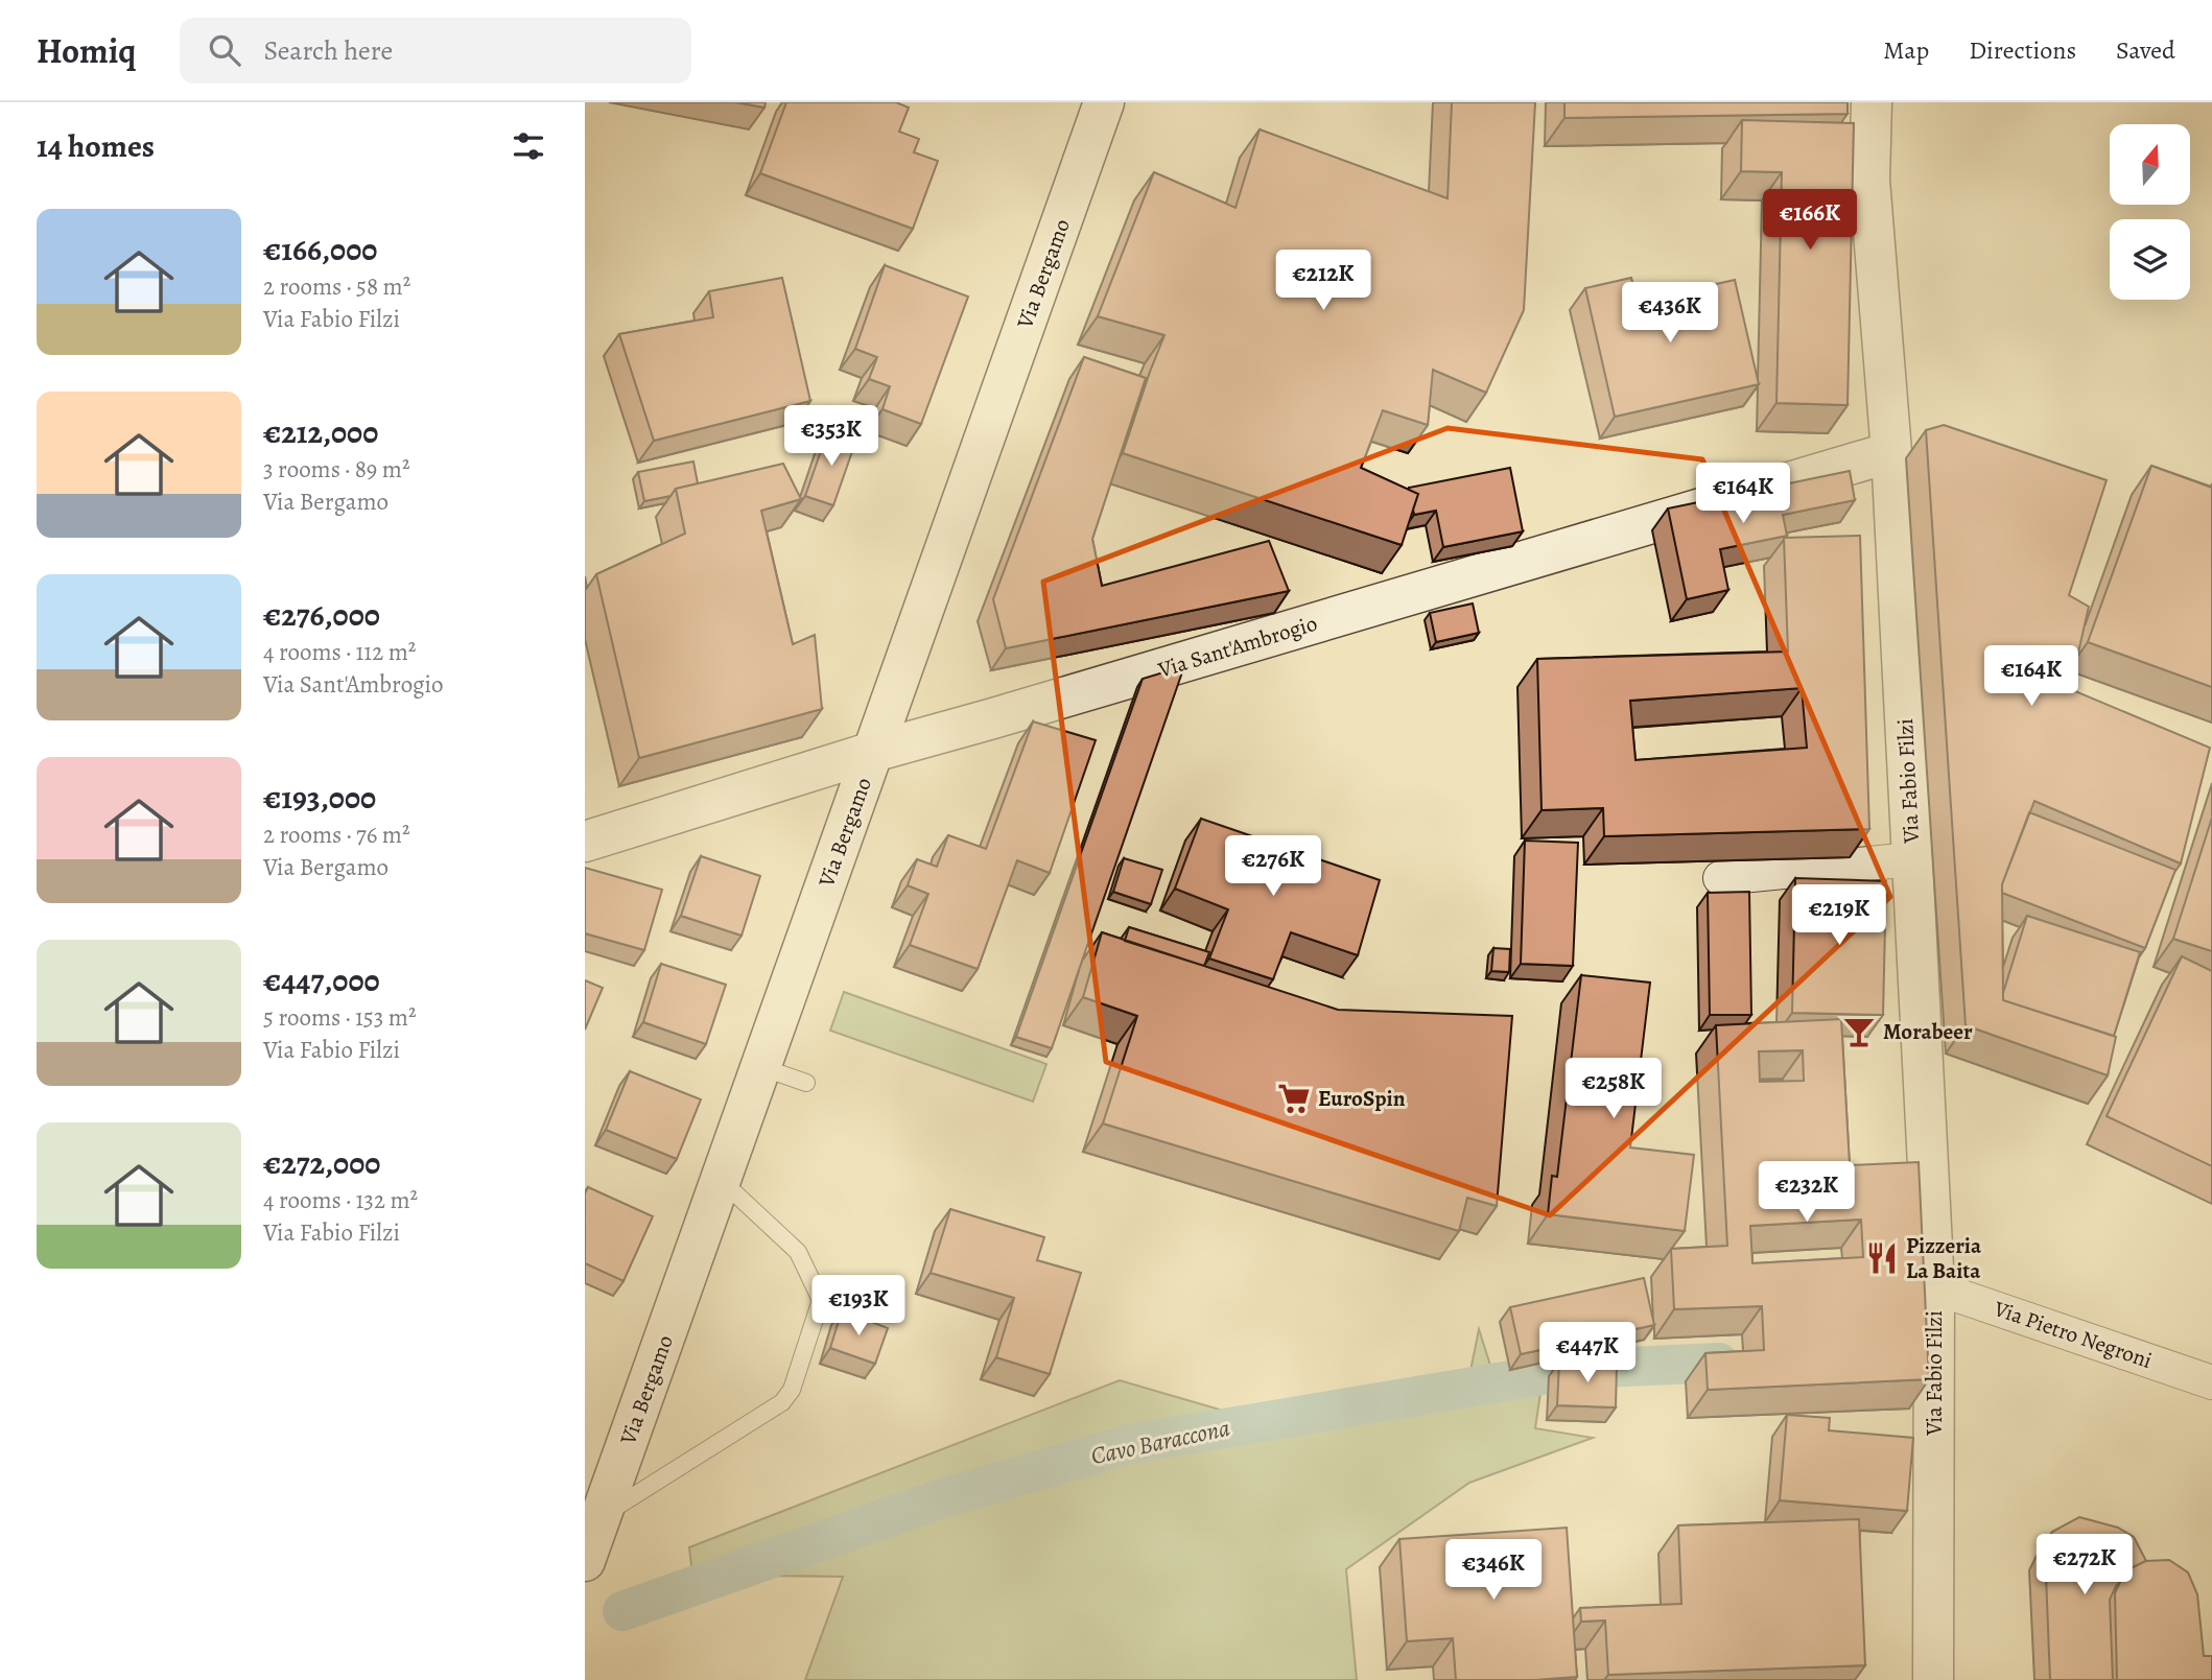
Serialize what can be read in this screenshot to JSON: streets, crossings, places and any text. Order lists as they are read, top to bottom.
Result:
{
  "streets": {
    "street": [
      "Via Bergamo",
      "Via Sant'Ambrogio",
      "Via Fabio Filzi",
      "Via Pietro Negroni"
    ]
  },
  "crossings": [
    ["Via Bergamo", "Via Sant'Ambrogio"],
    ["Via Sant'Ambrogio", "Via Fabio Filzi"],
    ["Via Fabio Filzi", "Via Pietro Negroni"]
  ],
  "water": ["Cavo Baraccona"],
  "places": {
    "bar": ["Morabeer"],
    "supermarket": ["EuroSpin"],
    "restaurant": ["Pizzeria La Baita"]
  },
  "north": "top",
  "page": {
    "header": "Homiq",
    "search": "Search here",
    "nav": ["Map", "Directions", "Saved"],
    "heading": "14 homes",
    "price": [
      "€166K",
      "€212K",
      "€436K",
      "€353K",
      "€164K",
      "€164K",
      "€276K",
      "€219K",
      "€258K",
      "€232K",
      "€193K",
      "€447K",
      "€272K",
      "€346K"
    ],
    "list": [
      {
        "name": "€166,000",
        "note": "2 rooms · 58 m² · Via Fabio Filzi"
      },
      {
        "name": "€212,000",
        "note": "3 rooms · 89 m² · Via Bergamo"
      },
      {
        "name": "€276,000",
        "note": "4 rooms · 112 m² · Via Sant'Ambrogio"
      },
      {
        "name": "€193,000",
        "note": "2 rooms · 76 m² · Via Bergamo"
      },
      {
        "name": "€447,000",
        "note": "5 rooms · 153 m² · Via Fabio Filzi"
      },
      {
        "name": "€272,000",
        "note": "4 rooms · 132 m² · Via Fabio Filzi"
      }
    ]
  }
}
